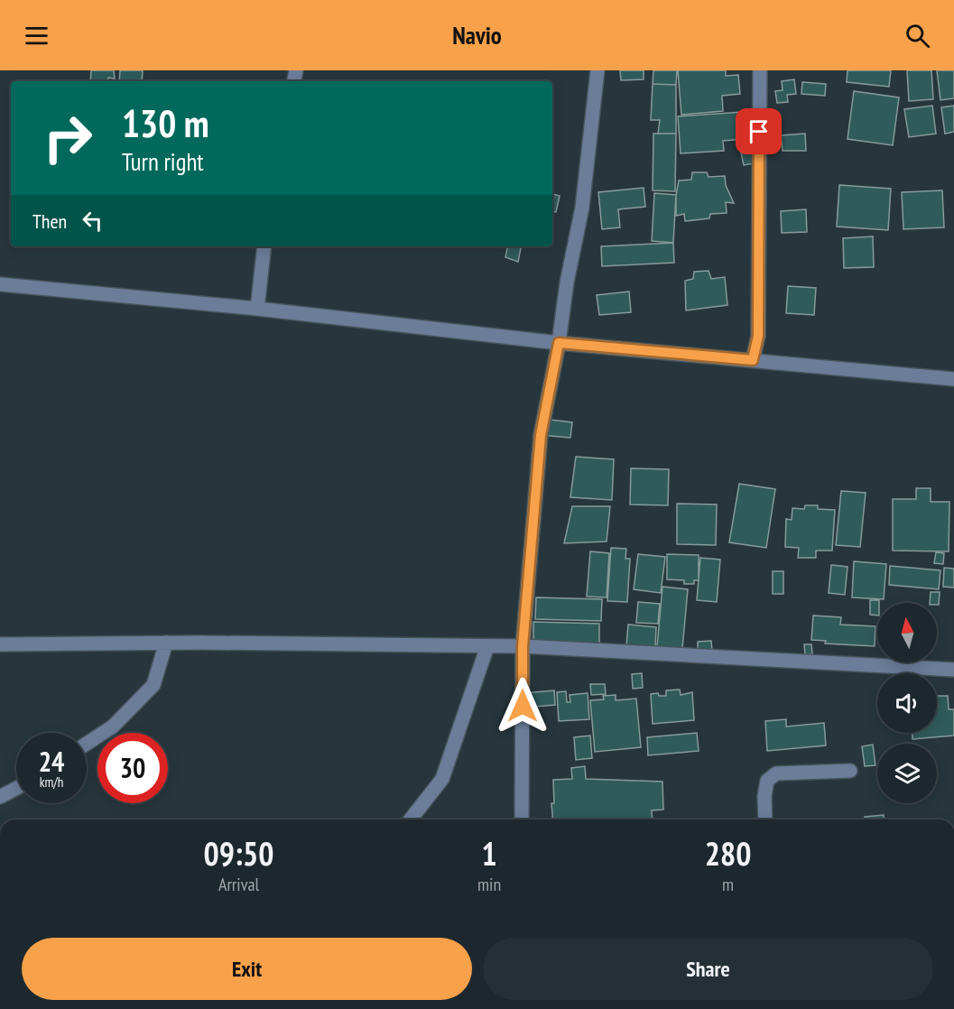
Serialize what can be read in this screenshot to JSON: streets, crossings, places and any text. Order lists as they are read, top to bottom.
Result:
{
  "north": "top",
  "page": {
    "header": "Navio",
    "turn": ["130 m", "Turn right"],
    "then": "Then",
    "speed": "24 km/h",
    "limit": "30",
    "eta": [
      "09:50",
      "Arrival",
      "1",
      "min",
      "280",
      "m"
    ],
    "buttons": ["Exit", "Share"]
  }
}
